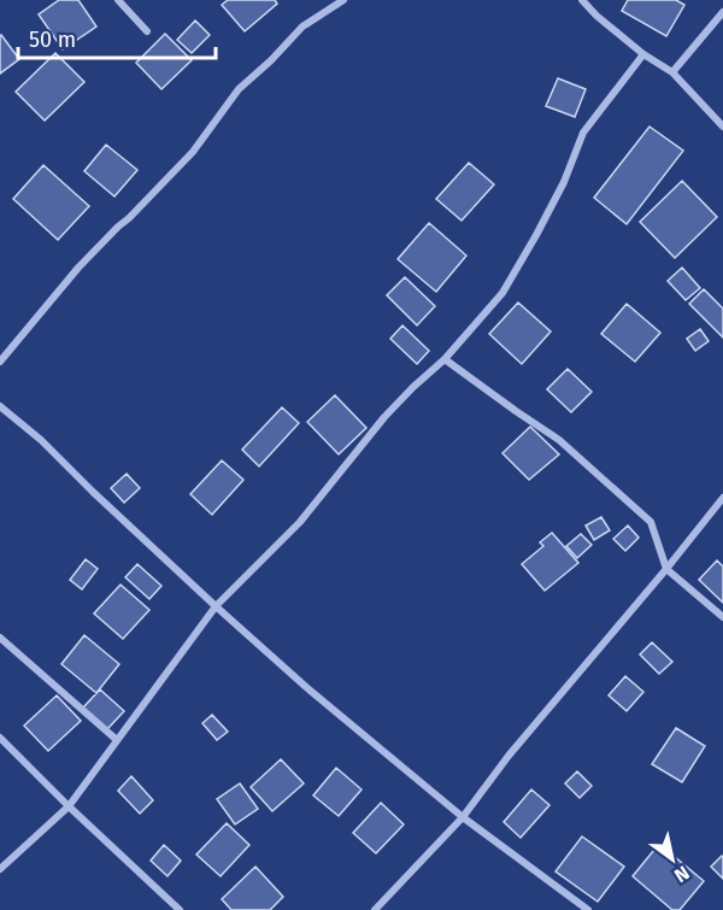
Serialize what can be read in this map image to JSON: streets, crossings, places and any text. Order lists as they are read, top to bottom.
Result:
{
  "scale_bar": "50 m",
  "north": "bottom right"
}
